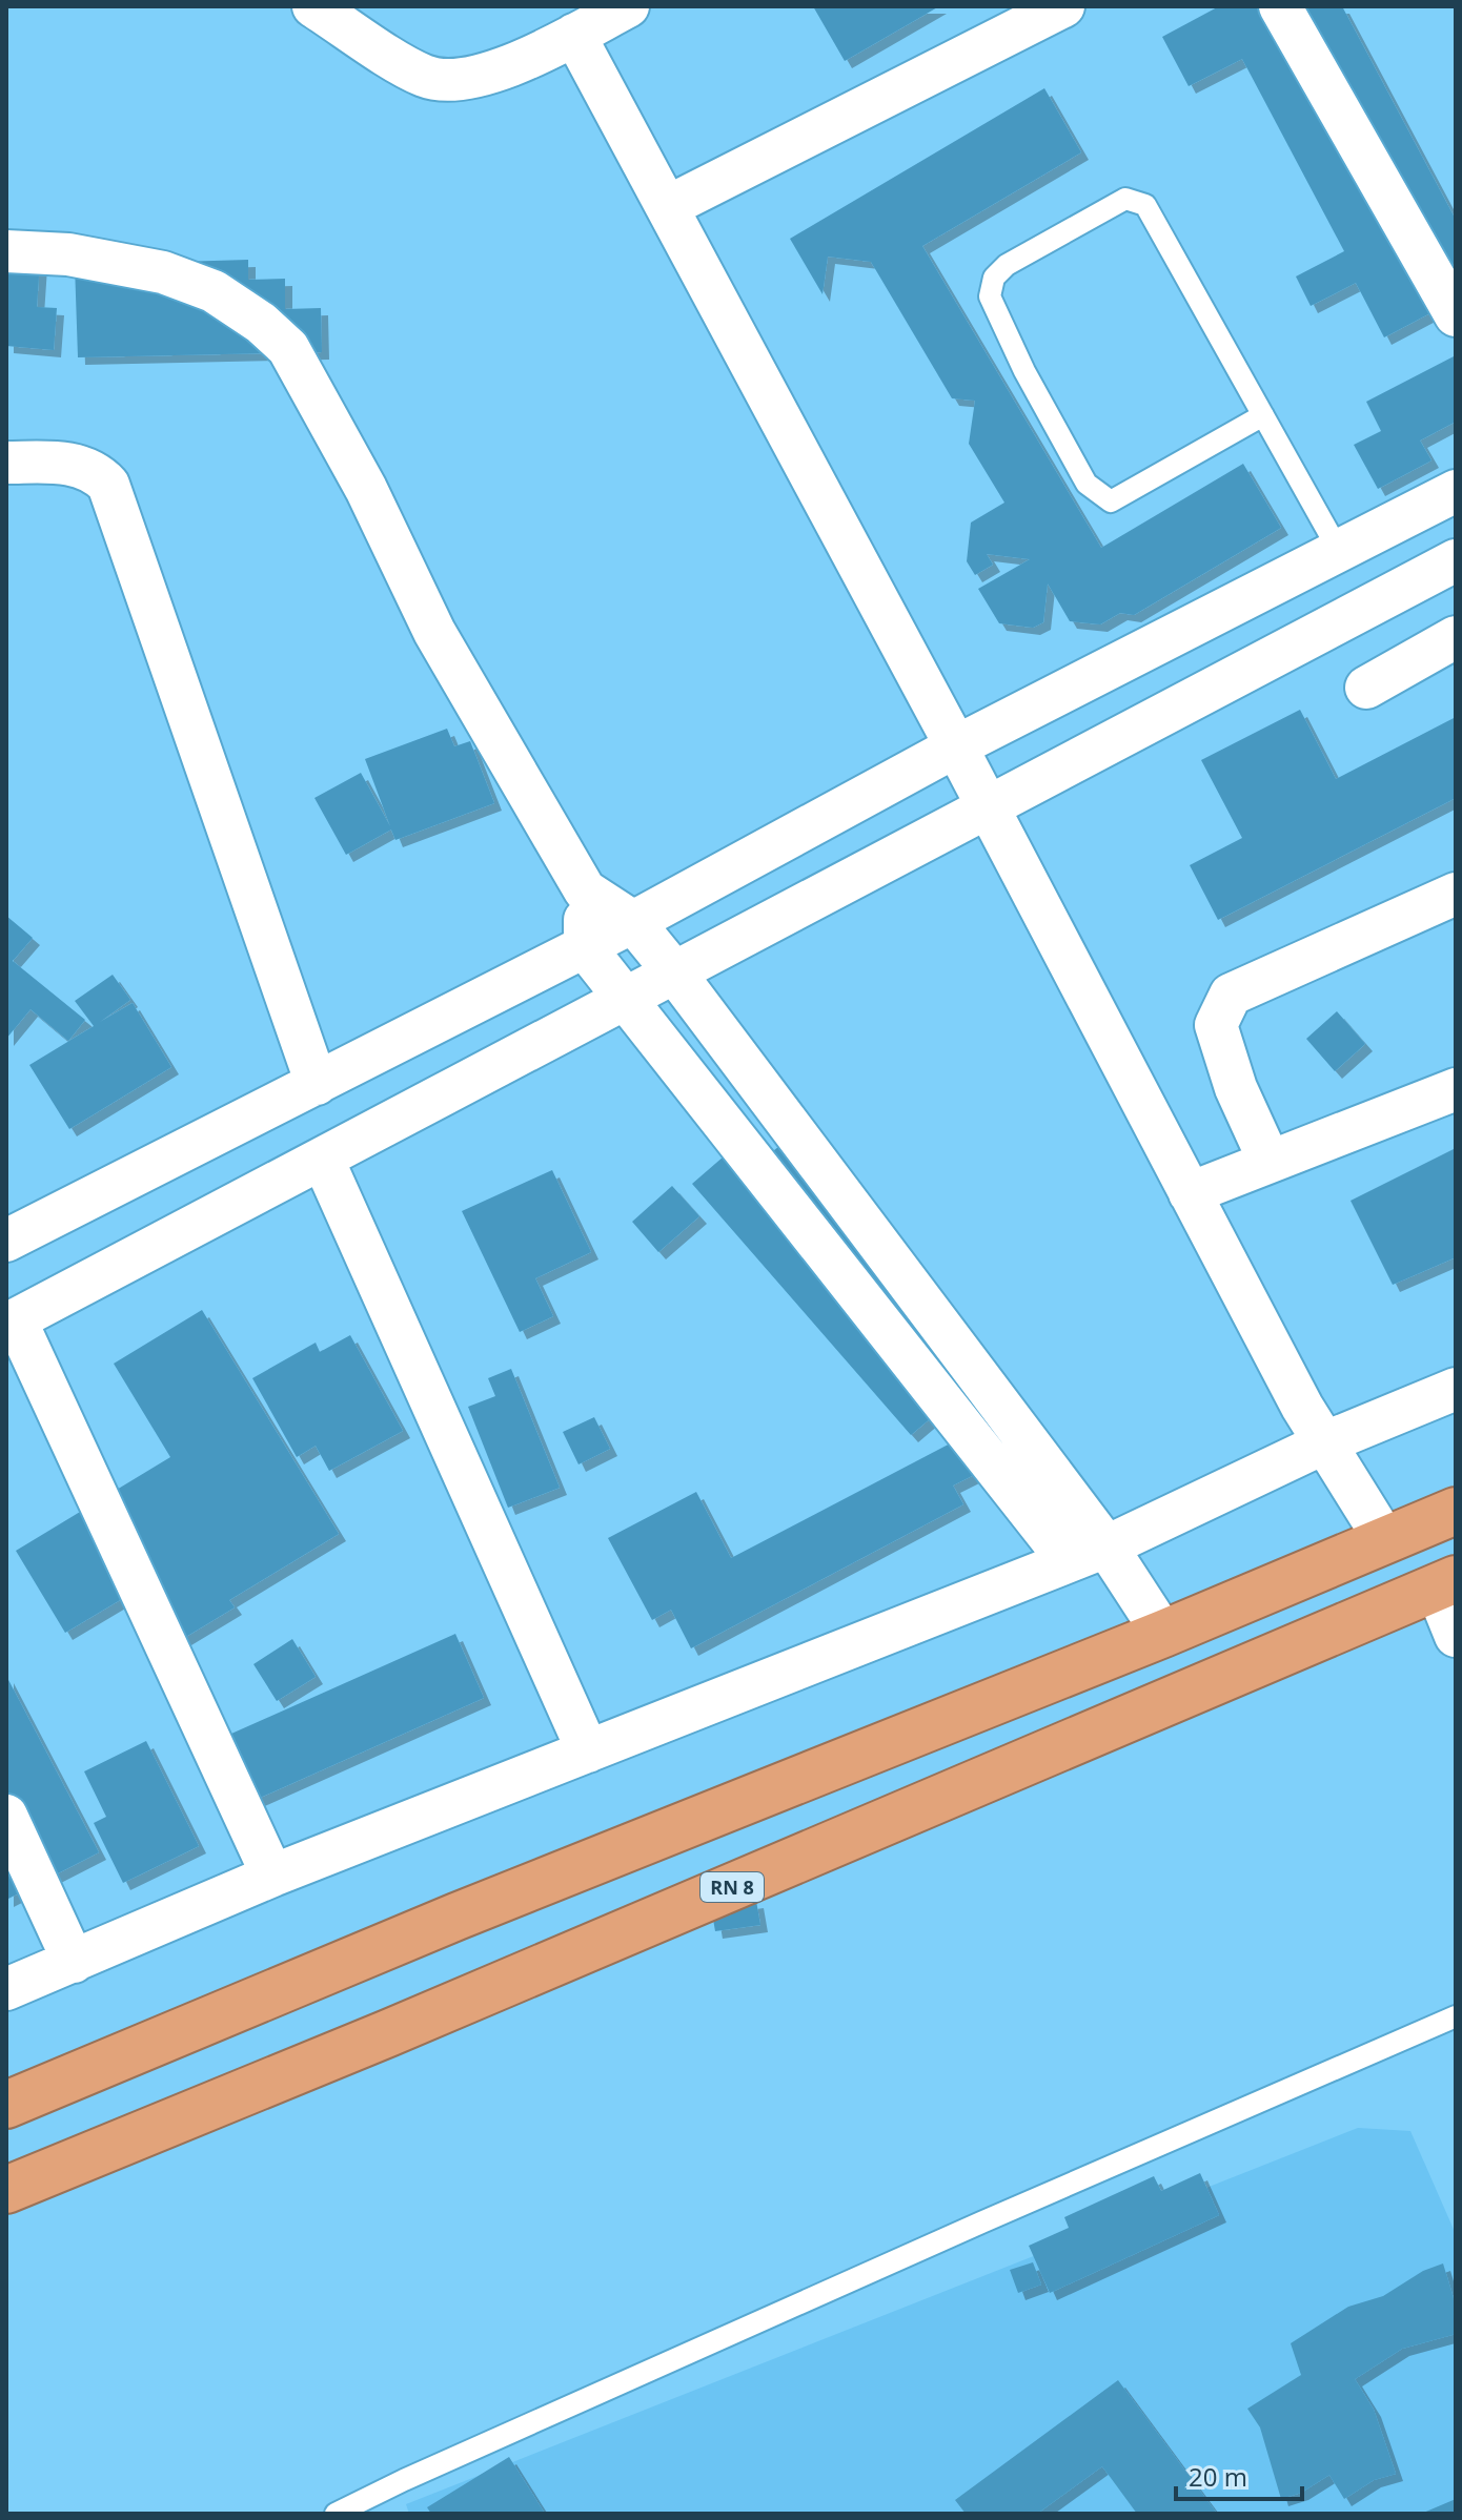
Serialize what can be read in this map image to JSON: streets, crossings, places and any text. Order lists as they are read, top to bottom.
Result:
{
  "streets": {
    "highway": ["RN 8"]
  },
  "scale_bar": "20 m"
}
